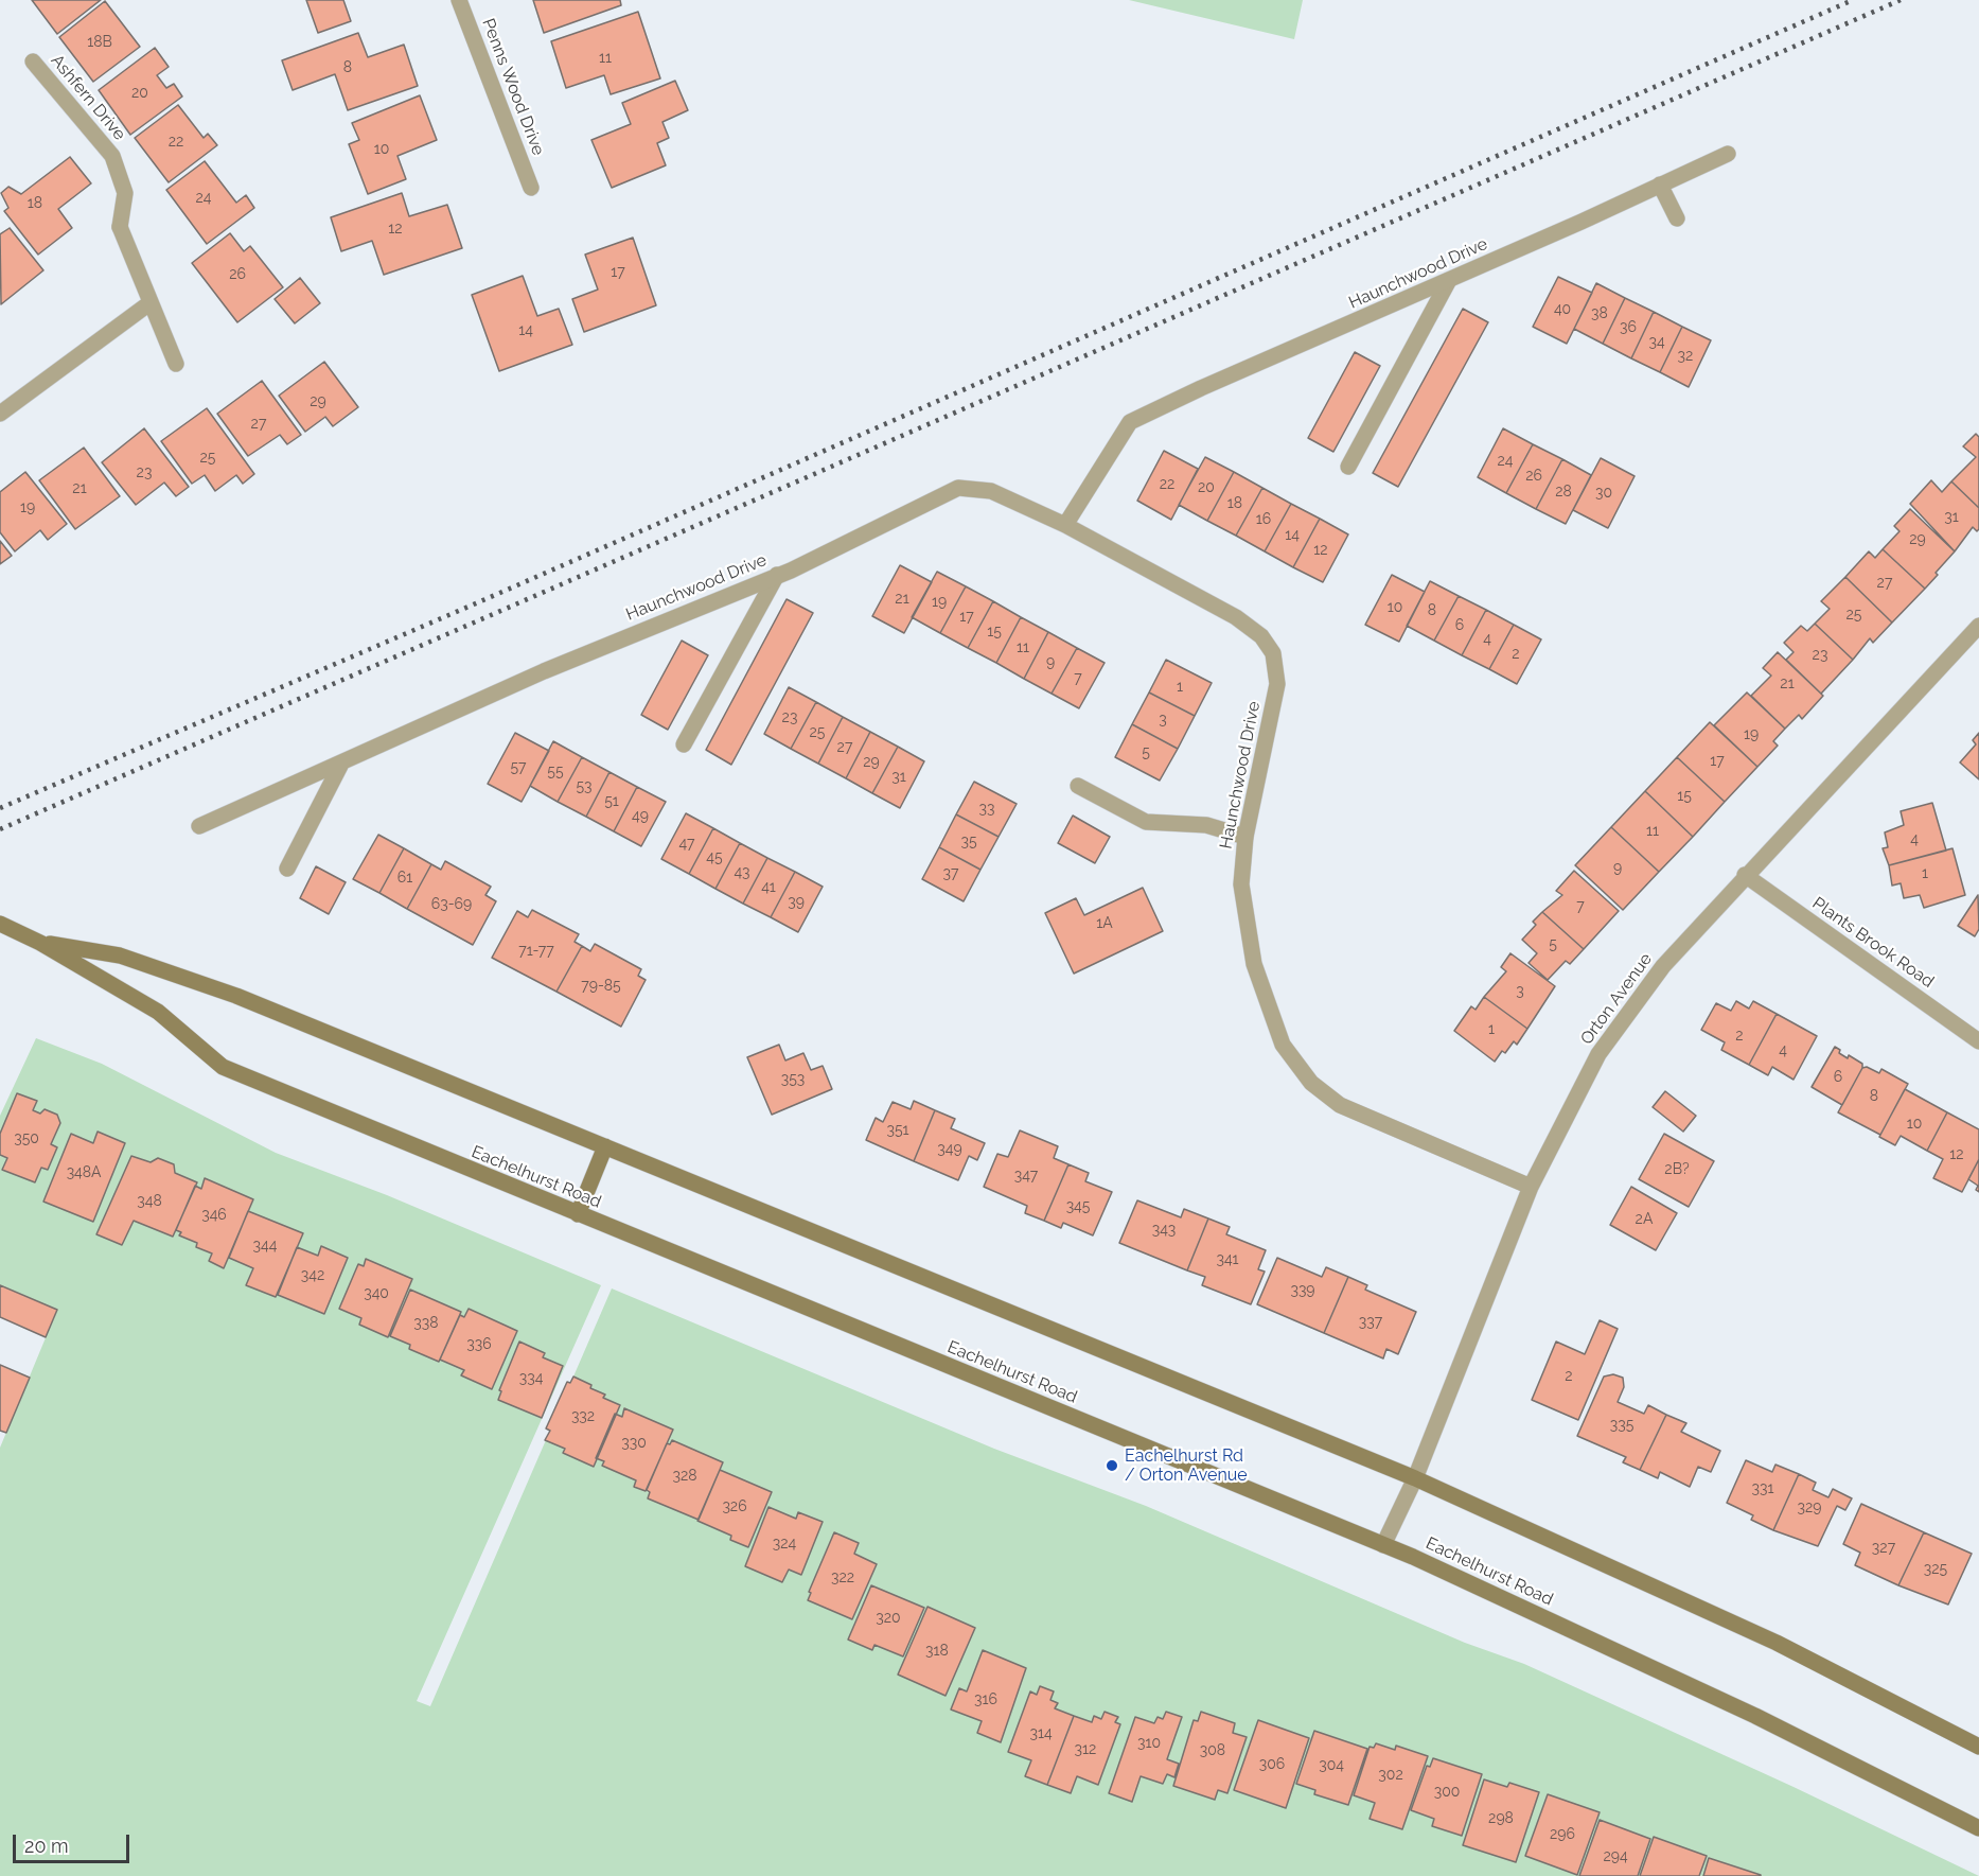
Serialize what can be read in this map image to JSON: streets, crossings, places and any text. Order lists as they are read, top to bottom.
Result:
{
  "streets": {
    "main road": ["Eachelhurst Road"],
    "street": [
      "Penns Wood Drive",
      "Ashfern Drive",
      "Haunchwood Drive",
      "Plants Brook Road",
      "Orton Avenue"
    ]
  },
  "crossings": [
    ["Haunchwood Drive", "Orton Avenue"],
    ["Plants Brook Road", "Orton Avenue"],
    ["Orton Avenue", "Eachelhurst Road"]
  ],
  "places": ["Eachelhurst Rd / Orton Avenue"],
  "house_numbers": [
    "18B",
    "11",
    "8",
    "20",
    "22",
    "10",
    "24",
    "18",
    "12",
    "17",
    "26",
    "40",
    "38",
    "36",
    "14",
    "34",
    "32",
    "29",
    "27",
    "25",
    "24",
    "23",
    "26",
    "22",
    "20",
    "21",
    "28",
    "30",
    "18",
    "19",
    "31",
    "16",
    "14",
    "29",
    "12",
    "27",
    "21",
    "19",
    "10",
    "8",
    "25",
    "17",
    "6",
    "15",
    "4",
    "11",
    "2",
    "23",
    "9",
    "7",
    "21",
    "1",
    "23",
    "3",
    "25",
    "19",
    "27",
    "5",
    "17",
    "29",
    "57",
    "55",
    "31",
    "53",
    "15",
    "51",
    "33",
    "49",
    "11",
    "4",
    "35",
    "47",
    "45",
    "9",
    "43",
    "37",
    "1",
    "61",
    "41",
    "39",
    "63-69",
    "7",
    "1A",
    "5",
    "71-77",
    "79-85",
    "3",
    "1",
    "2",
    "4",
    "6",
    "353",
    "8",
    "10",
    "351",
    "350",
    "349",
    "12",
    "2B?",
    "348A",
    "347",
    "348",
    "345",
    "346",
    "2A",
    "343",
    "344",
    "341",
    "342",
    "339",
    "340",
    "337",
    "338",
    "336",
    "2",
    "334",
    "332",
    "335",
    "330",
    "328",
    "331",
    "326",
    "329",
    "324",
    "327",
    "325",
    "322",
    "320",
    "318",
    "316",
    "314",
    "310",
    "312",
    "308",
    "306",
    "304",
    "302",
    "300",
    "298",
    "296",
    "294"
  ],
  "scale_bar": "20 m"
}
